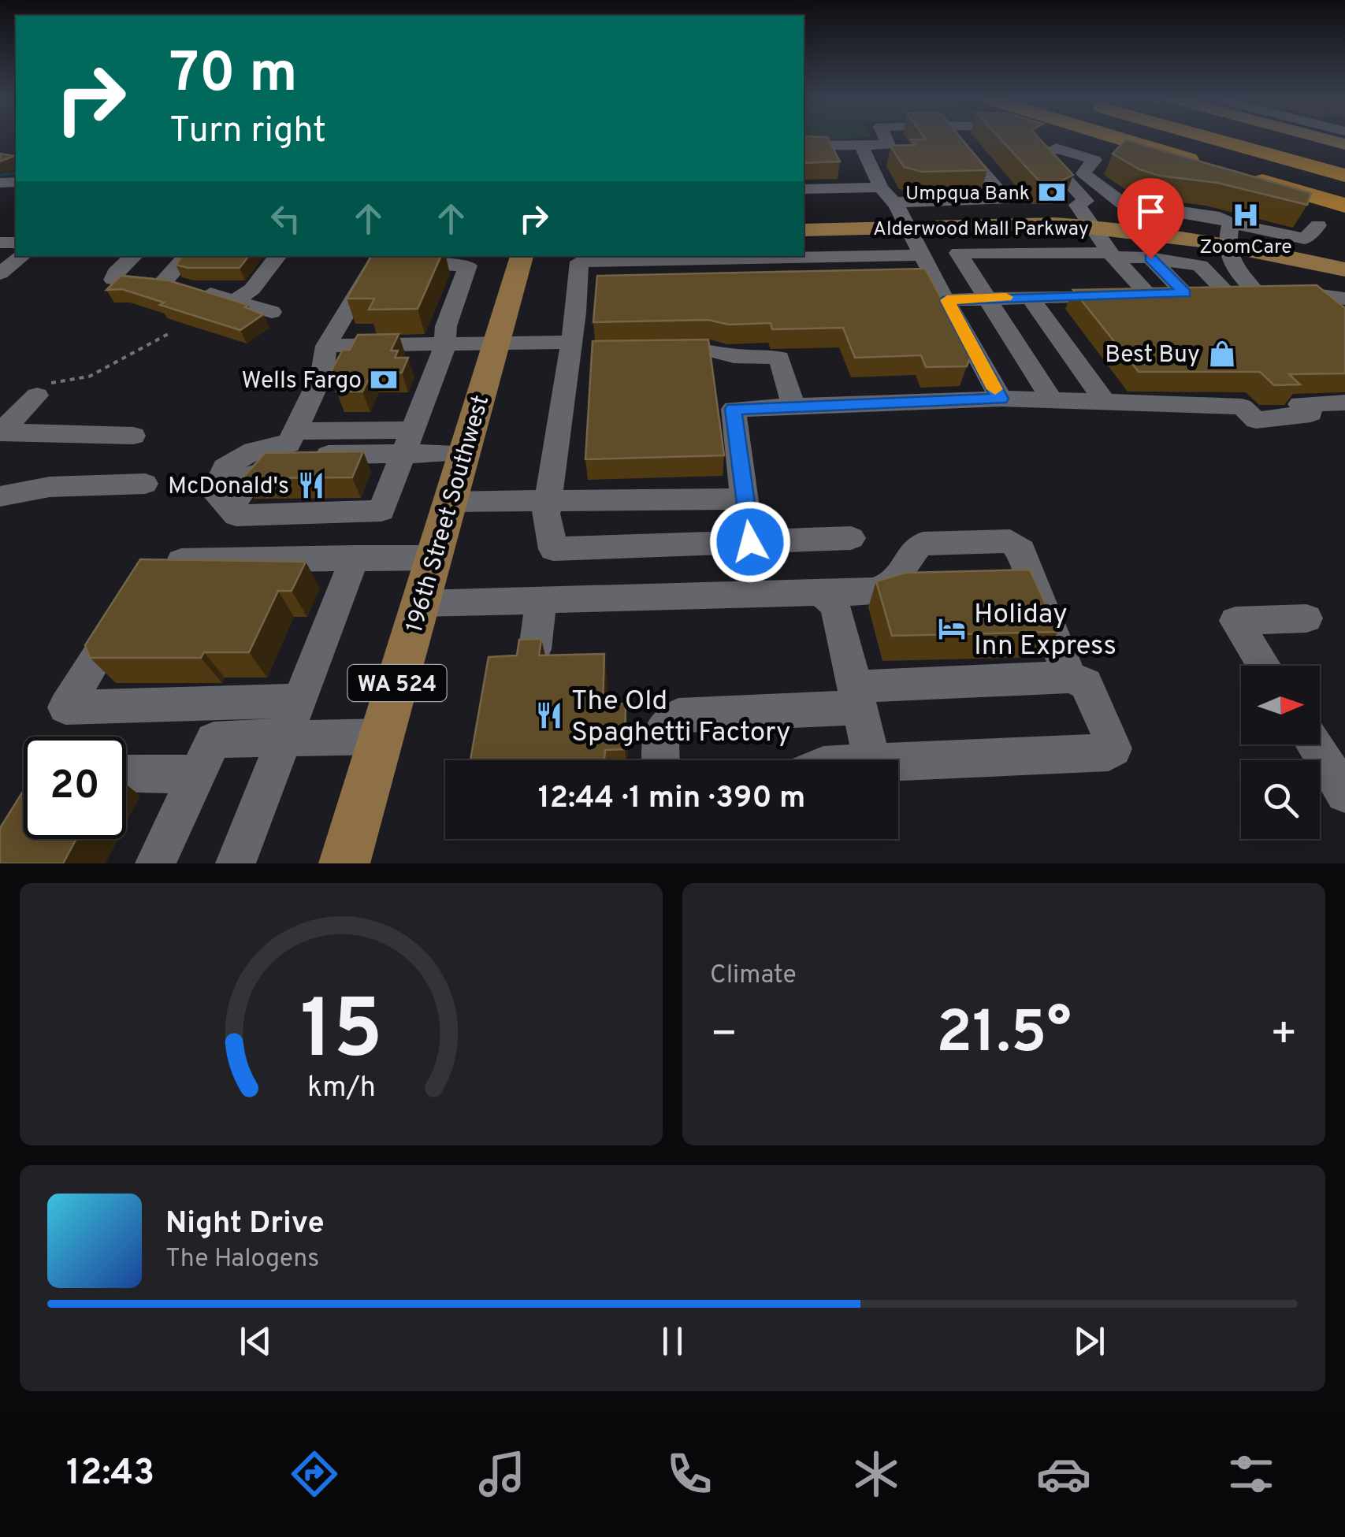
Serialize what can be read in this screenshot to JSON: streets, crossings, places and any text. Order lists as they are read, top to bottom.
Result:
{
  "streets": {
    "main road": ["Alderwood Mall Parkway", "196th Street Southwest", "WA 524"]
  },
  "places": {
    "bank": ["Umpqua Bank", "Wells Fargo"],
    "hospital": ["ZoomCare"],
    "shop": ["Best Buy"],
    "restaurant": ["McDonald's", "The Old Spaghetti Factory"],
    "hotel": ["Holiday Inn Express"]
  },
  "north": "right",
  "page": {
    "turn": ["70 m", "Turn right"],
    "limit": "20",
    "trip": "12:44 · 1 min · 390 m",
    "tile": "Climate",
    "heat": ["−", "21.5°", "+"],
    "song": ["Night Drive", "The Halogens"],
    "tabs": "12:43",
    "gauge": ["15", "km/h"]
  }
}
